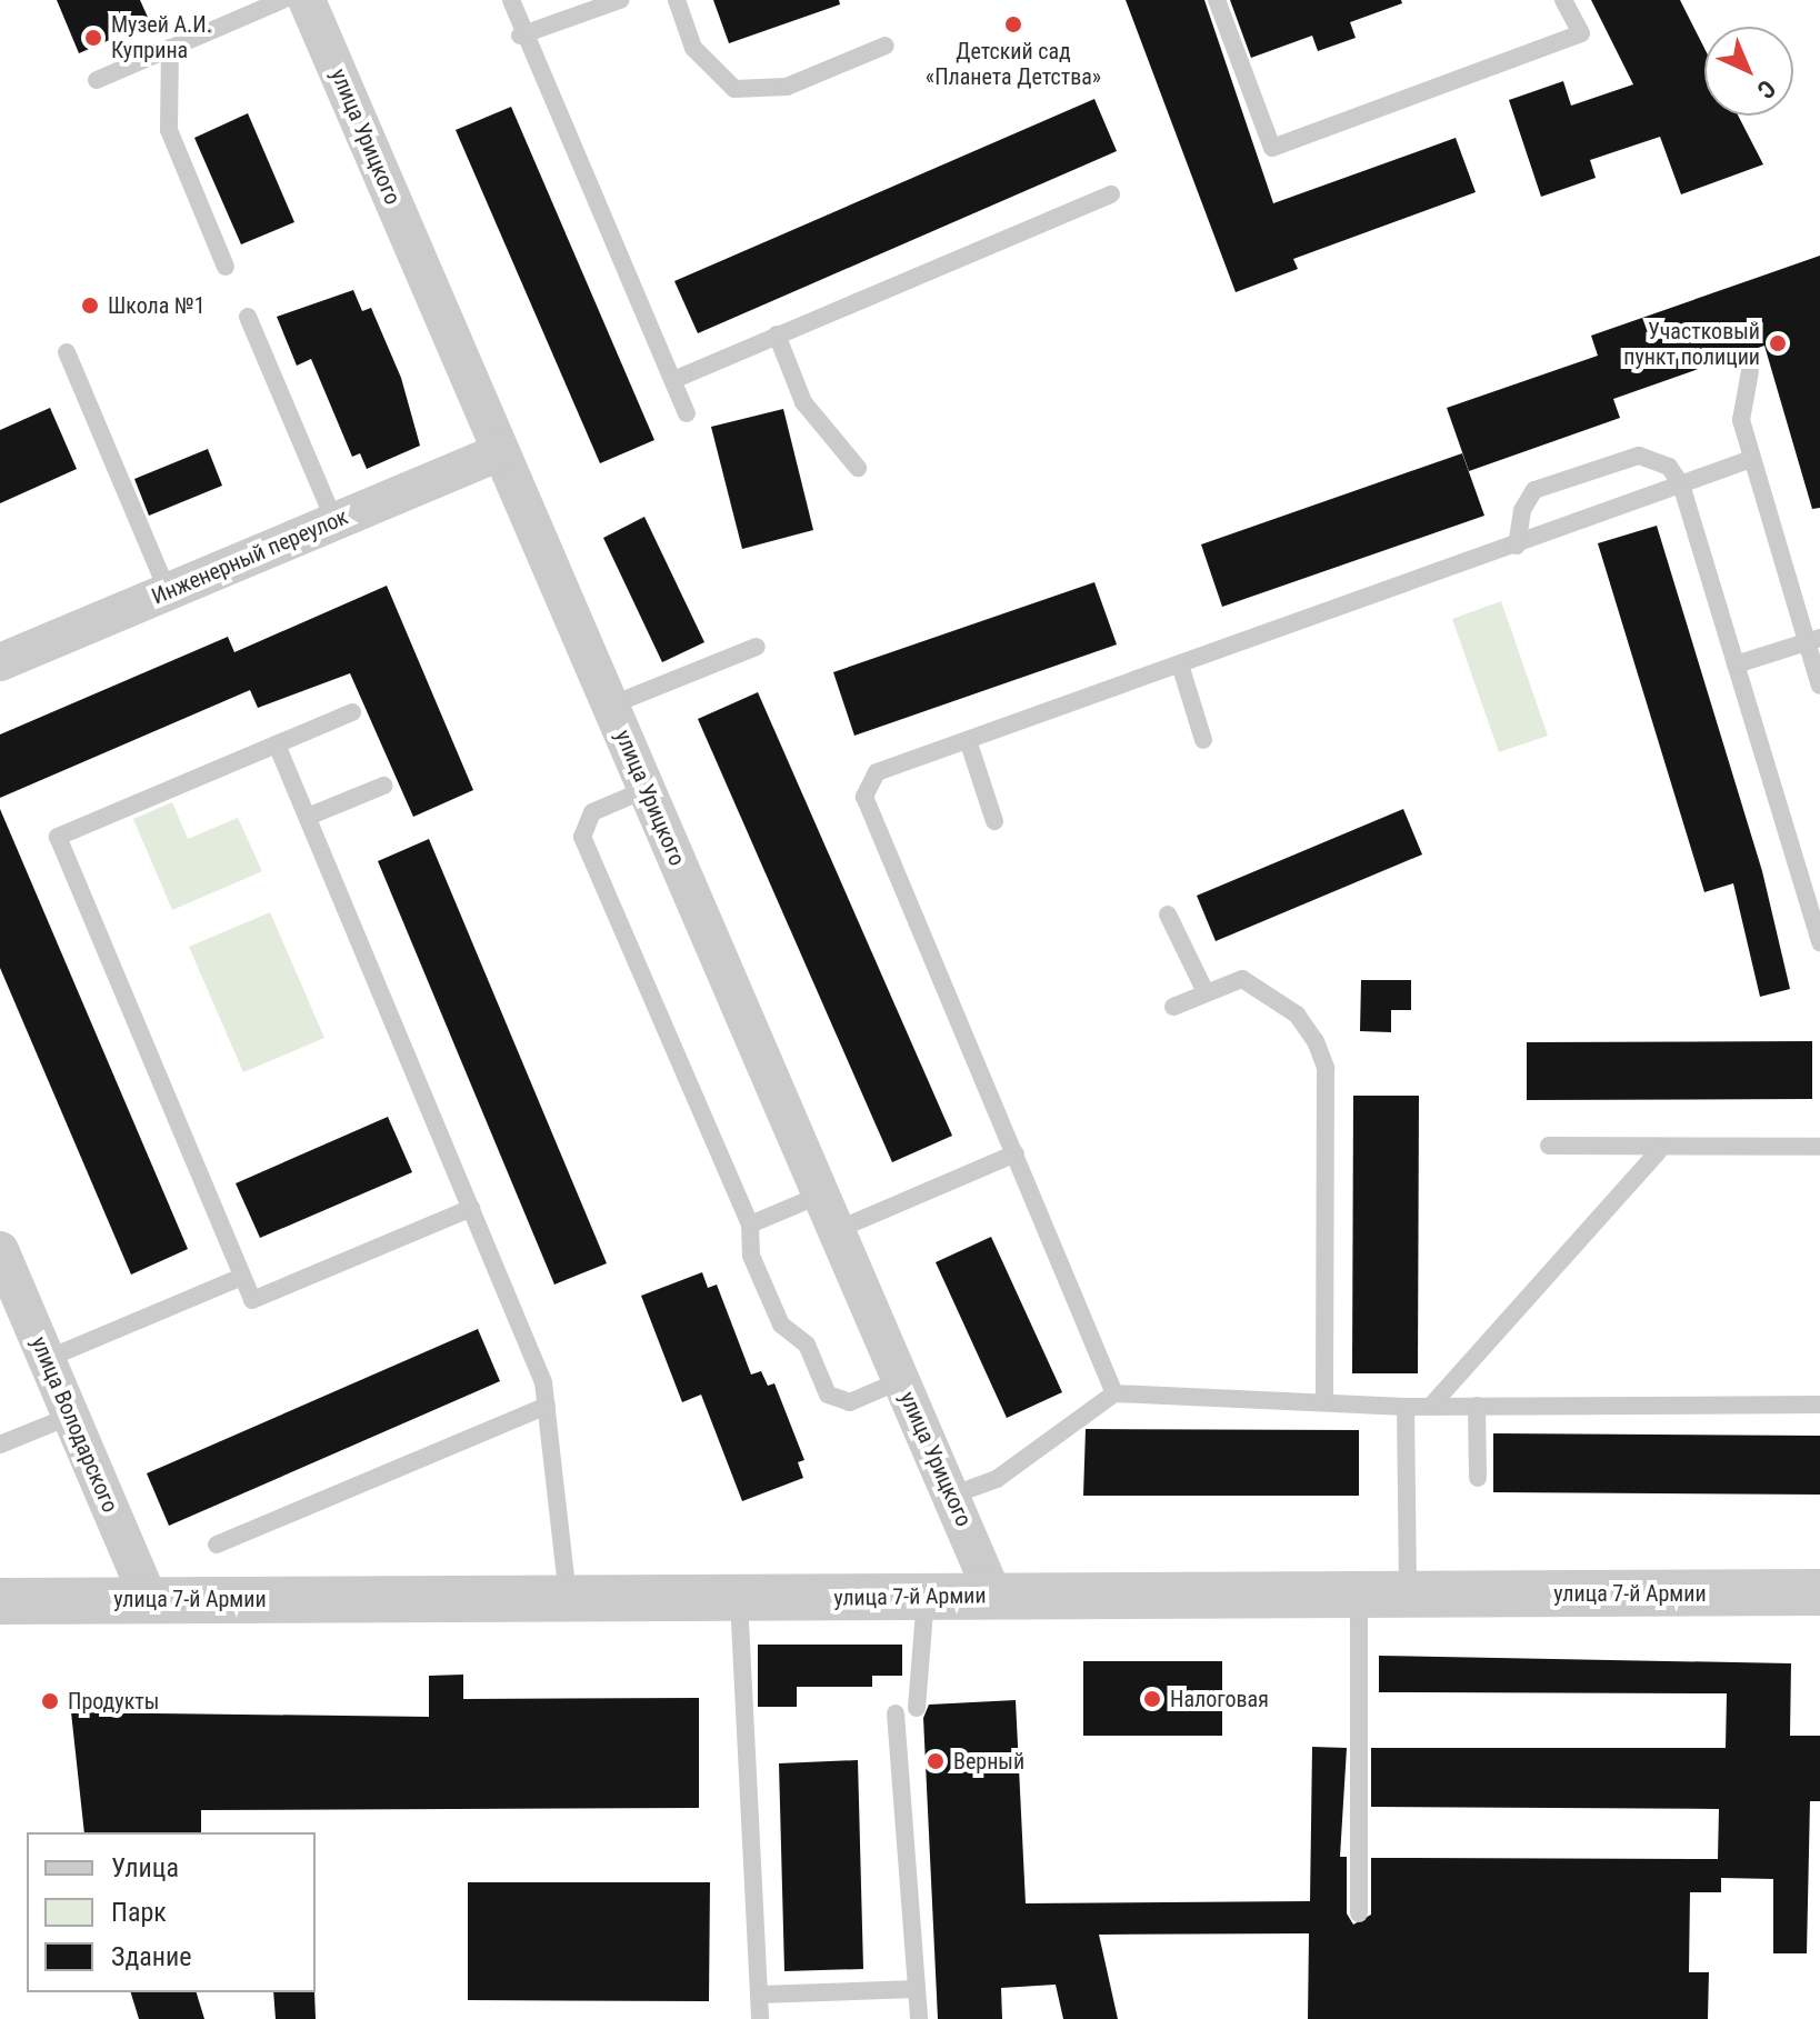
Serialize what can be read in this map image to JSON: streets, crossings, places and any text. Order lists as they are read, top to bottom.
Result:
{
  "streets": {
    "street": [
      "улица Урицкого",
      "Инженерный переулок",
      "улица Володарского",
      "улица 7-й Армии"
    ]
  },
  "crossings": [
    ["улица Урицкого", "Инженерный переулок"],
    ["улица Урицкого", "улица 7-й Армии"],
    ["улица Володарского", "улица 7-й Армии"]
  ],
  "places": [
    "Детский сад «Планета Детства»",
    "Музей А.И. Куприна",
    "Школа №1",
    "Участковый пункт полиции",
    "Налоговая",
    "Продукты",
    "Верный"
  ],
  "legend": ["Улица", "Парк", "Здание"],
  "north": "bottom right"
}
